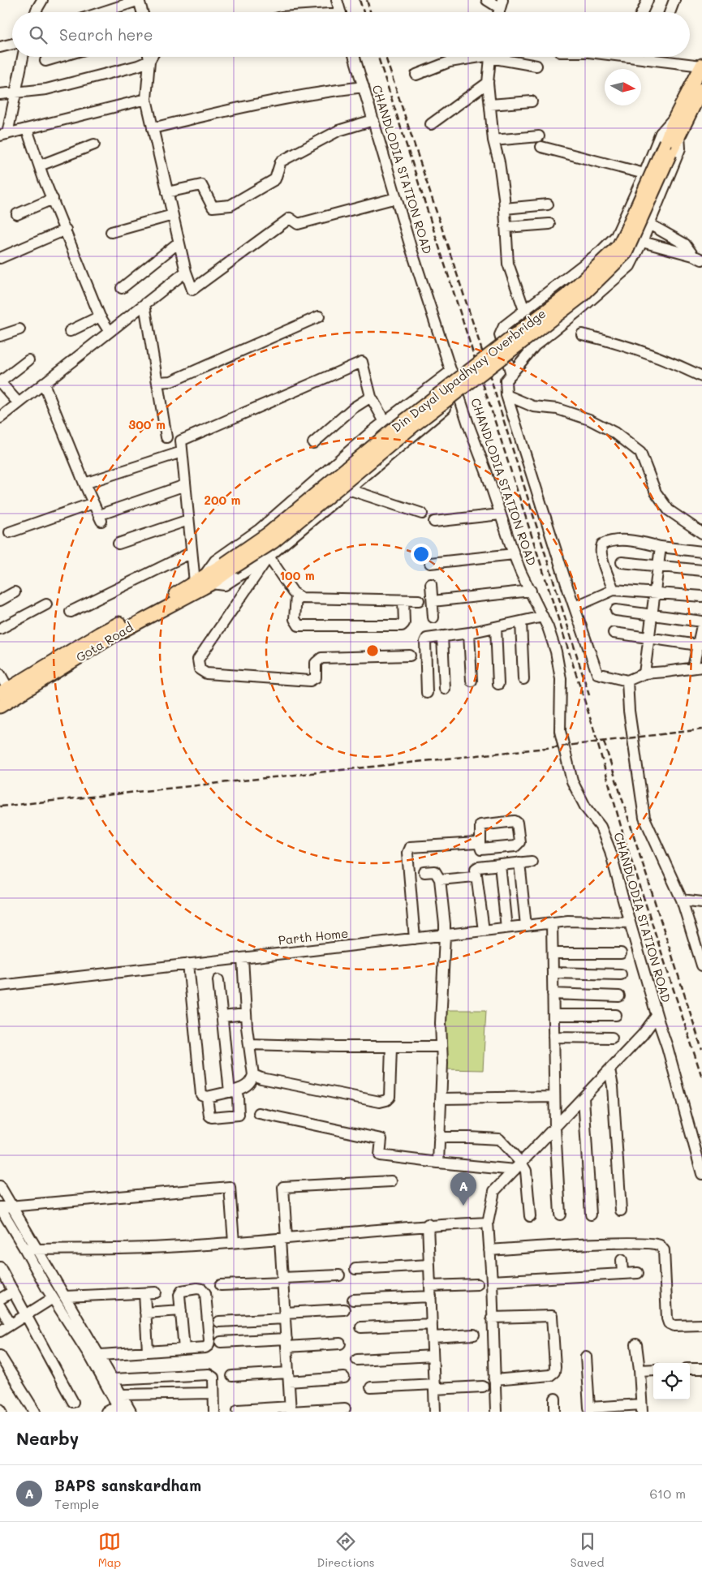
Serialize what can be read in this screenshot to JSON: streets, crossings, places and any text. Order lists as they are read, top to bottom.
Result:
{
  "streets": {
    "main road": ["Din Dayal Upadhyay Overbridge", "Gota Road"],
    "street": ["CHANDLODIA STATION ROAD", "Parth Home"]
  },
  "crossings": [
    ["CHANDLODIA STATION ROAD", "Parth Home"],
    ["Din Dayal Upadhyay Overbridge", "Gota Road"]
  ],
  "north": "right",
  "page": {
    "search": "Search here",
    "pins": "A",
    "heading": "Nearby",
    "list": [
      {
        "mark": "A",
        "name": "BAPS sanskardham",
        "note": "Temple",
        "value": "610 m"
      }
    ],
    "nav": ["Map", "Directions", "Saved"]
  },
  "rings": ["300 m", "200 m", "100 m"]
}
